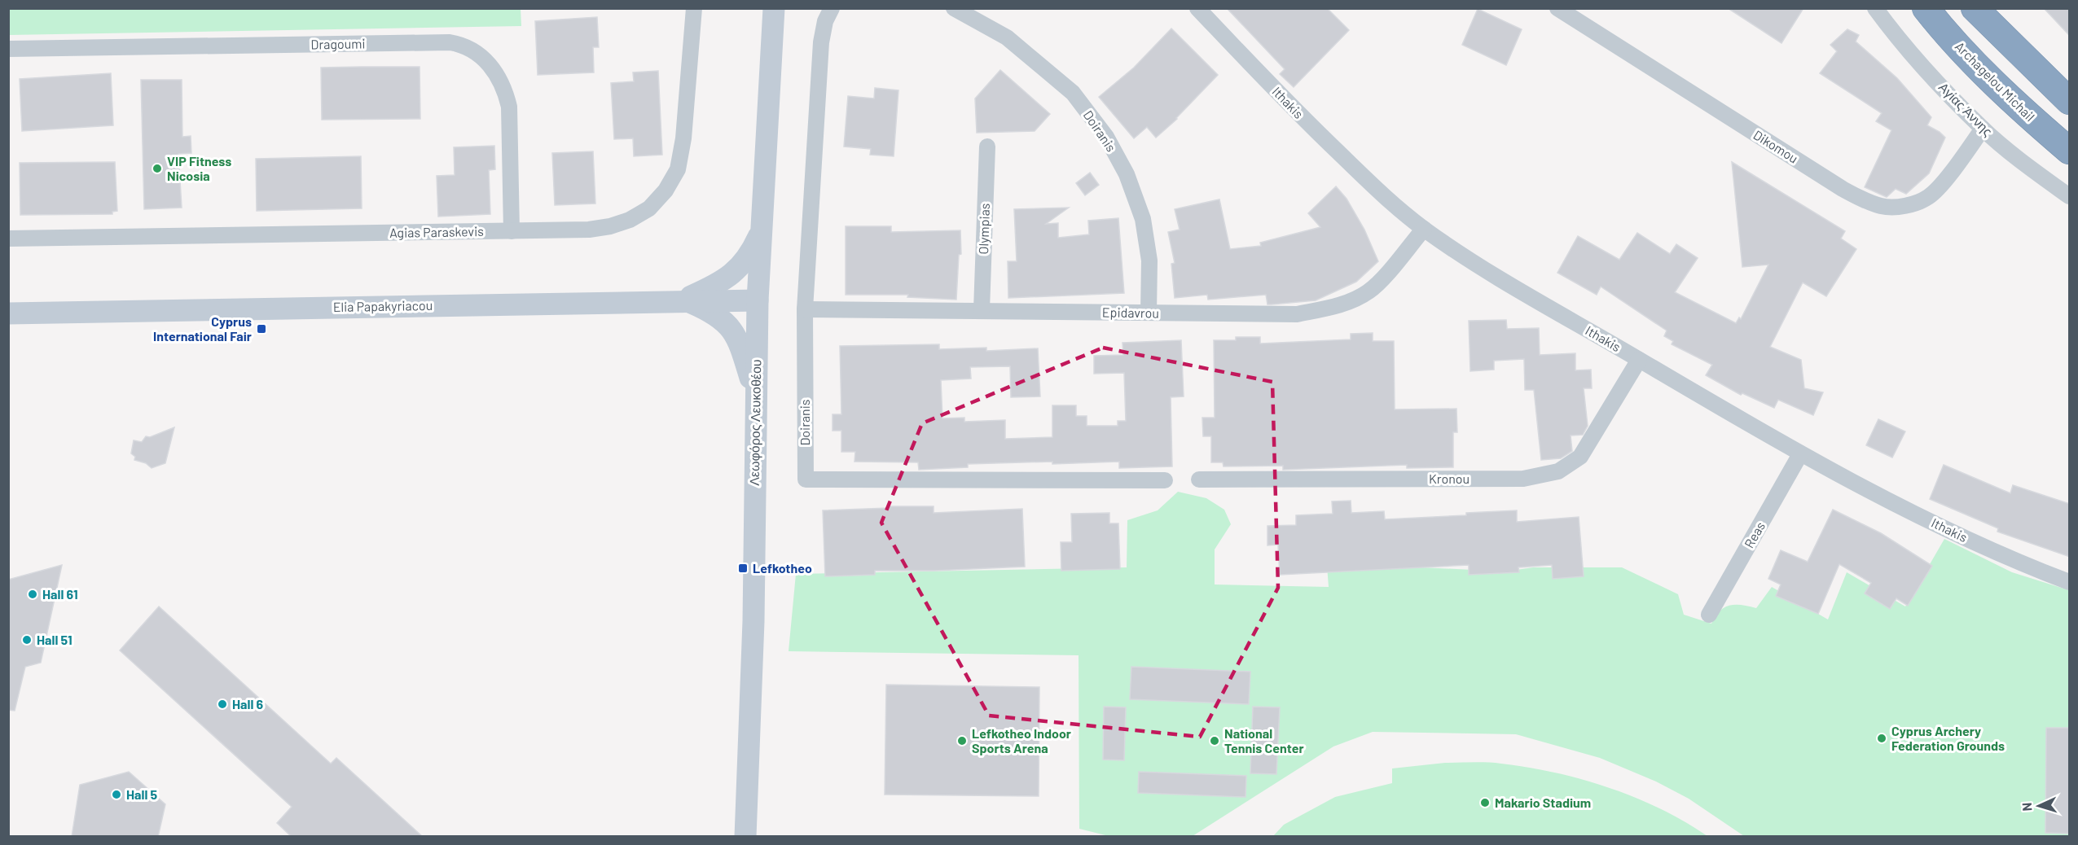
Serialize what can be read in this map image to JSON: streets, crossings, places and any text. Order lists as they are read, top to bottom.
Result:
{
  "streets": {
    "highway": ["Archagelou Michail"],
    "main road": ["Elia Papakyriacou", "Λεωφόρος Λευκοθέου"],
    "street": [
      "Dragoumi",
      "Ithakis",
      "Αγίας Άννης",
      "Doiranis",
      "Dikomou",
      "Olympias",
      "Agias Paraskevis",
      "Epidavrou",
      "Kronou",
      "Reas"
    ]
  },
  "crossings": [
    ["Dragoumi", "Agias Paraskevis"],
    ["Ithakis", "Epidavrou"],
    ["Ithakis", "Kronou"],
    ["Ithakis", "Reas"],
    ["Αγίας Άννης", "Dikomou"],
    ["Doiranis", "Epidavrou"],
    ["Olympias", "Epidavrou"],
    ["Elia Papakyriacou", "Λεωφόρος Λευκοθέου"]
  ],
  "places": {
    "other": [
      "VIP Fitness Nicosia",
      "Hall 61",
      "Hall 51",
      "Hall 6",
      "Cyprus Archery Federation Grounds",
      "Lefkotheo Indoor Sports Arena",
      "National Tennis Center",
      "Hall 5",
      "Makario Stadium"
    ],
    "transit": ["Cyprus International Fair", "Lefkotheo"]
  },
  "north": "left"
}
